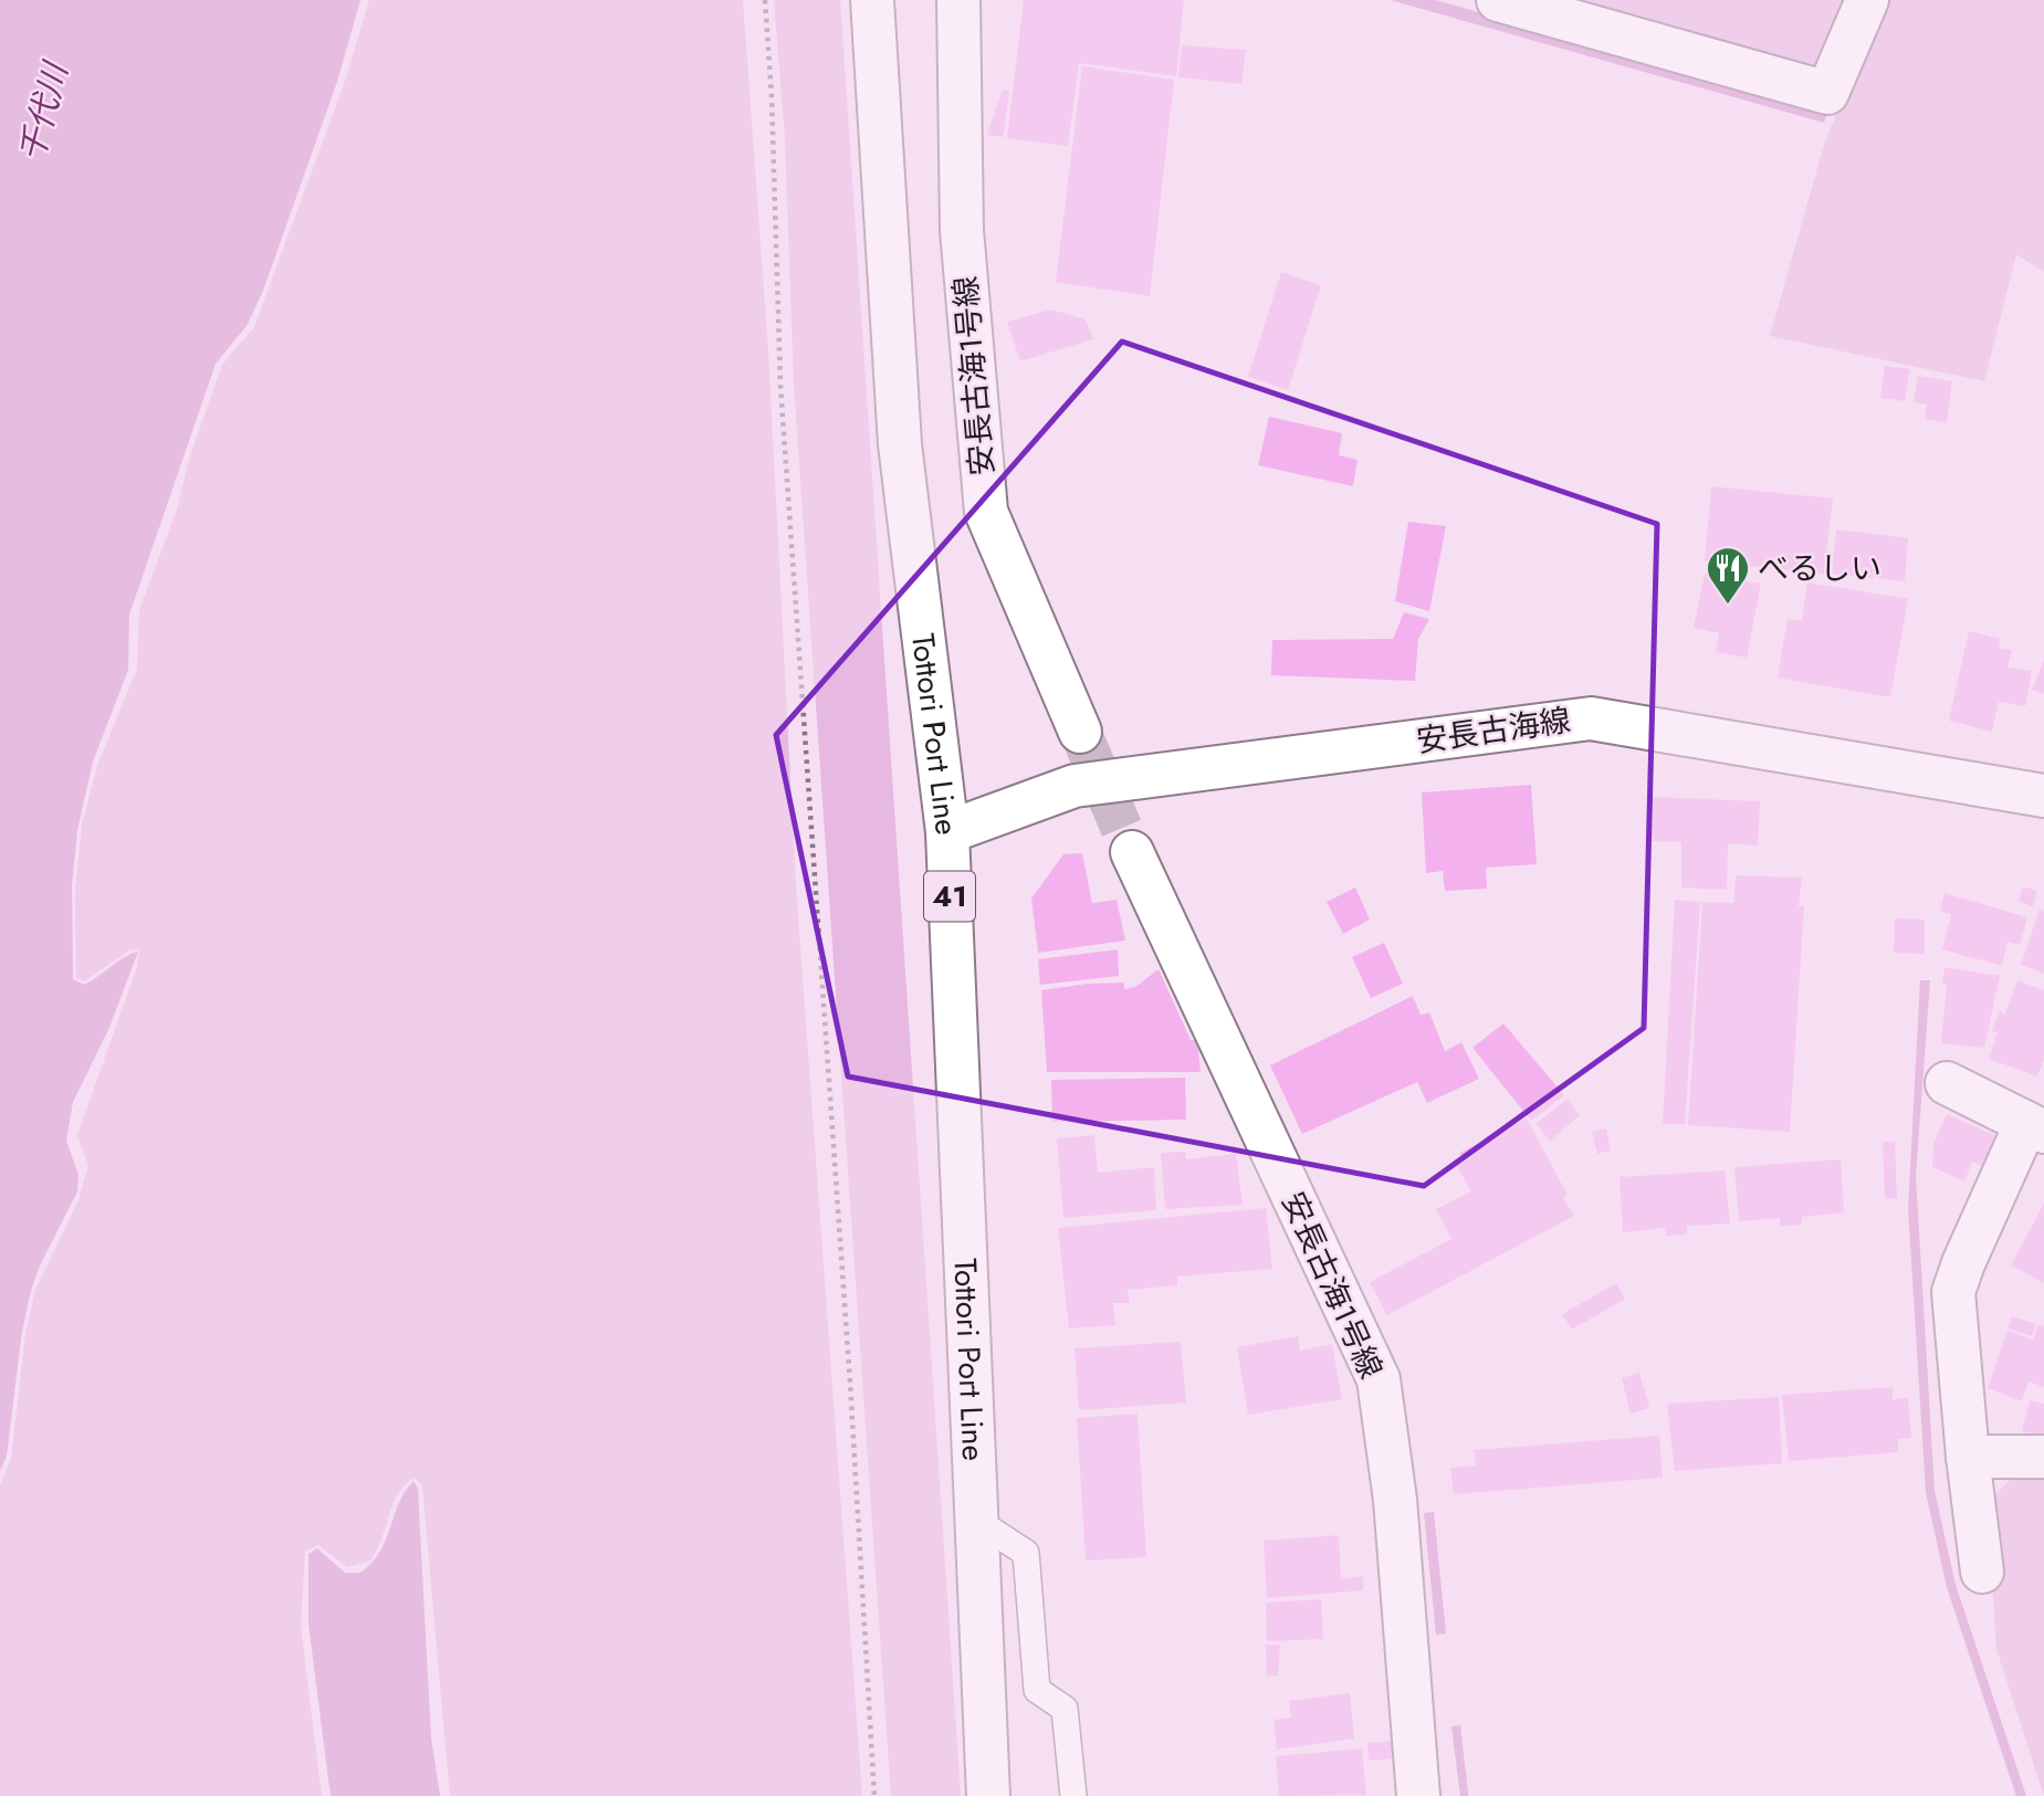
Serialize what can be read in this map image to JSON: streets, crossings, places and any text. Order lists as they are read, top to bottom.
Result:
{
  "streets": {
    "street": [
      "安長古海1号線",
      "安長古海線",
      "Tottori Port Line",
      "41"
    ]
  },
  "crossings": [
    ["安長古海線", "Tottori Port Line"]
  ],
  "water": ["千代川"],
  "places": {
    "restaurant": ["べるしい"]
  }
}
